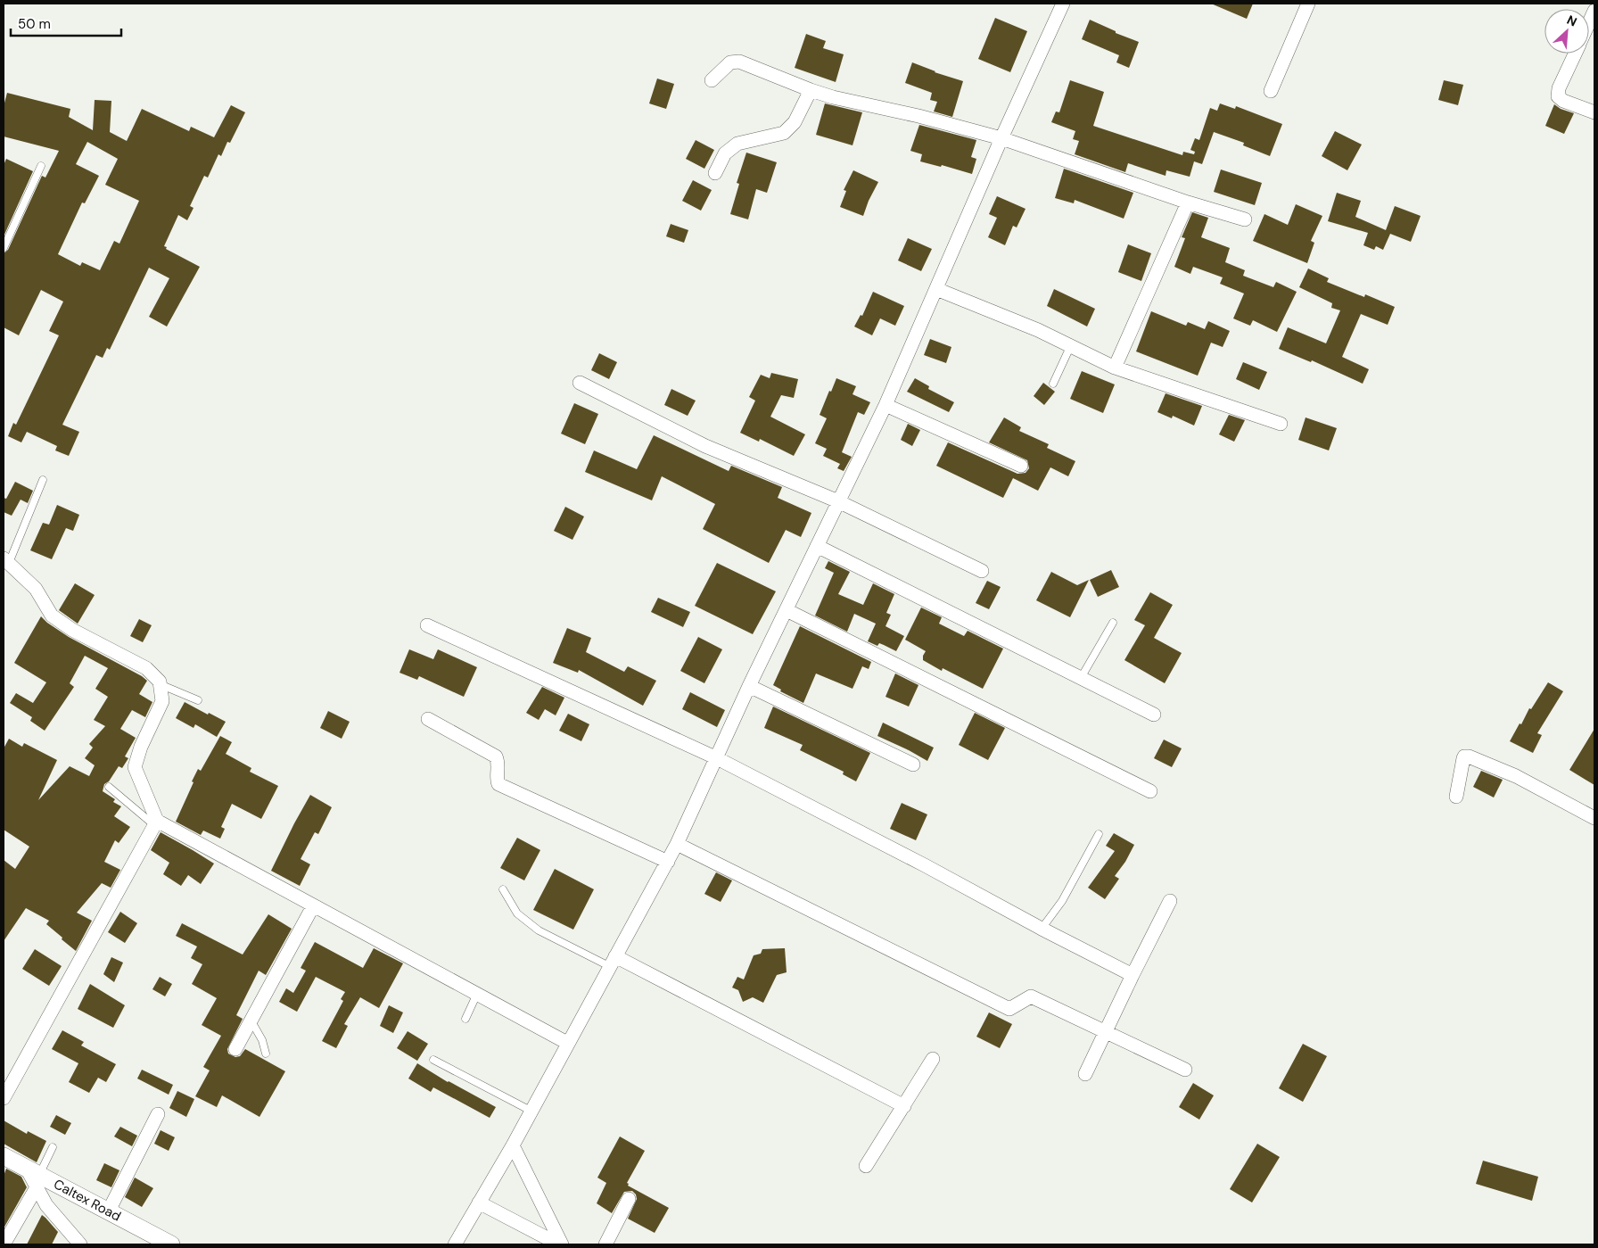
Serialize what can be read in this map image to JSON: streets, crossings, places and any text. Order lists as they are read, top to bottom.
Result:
{
  "streets": {
    "street": ["Caltex Road"]
  },
  "scale_bar": "50 m",
  "north": "top right"
}
